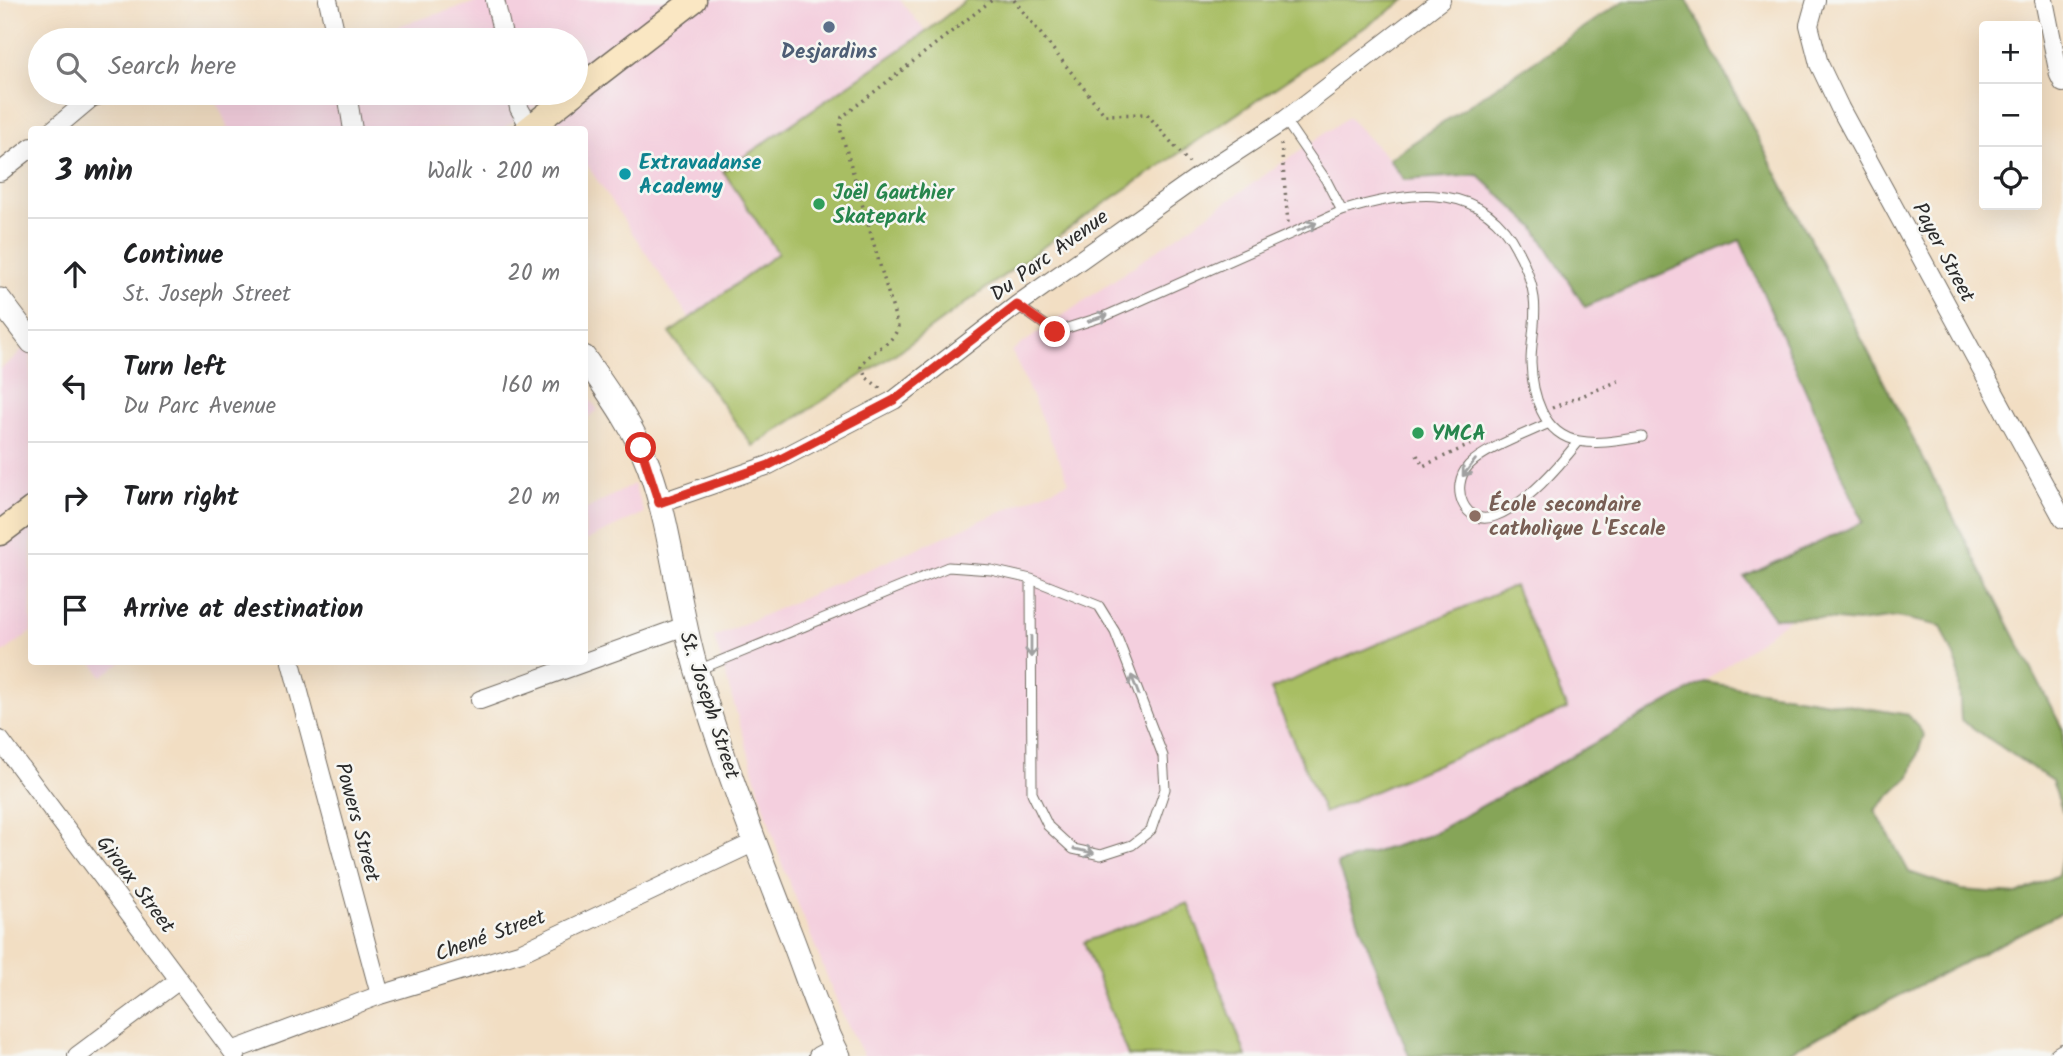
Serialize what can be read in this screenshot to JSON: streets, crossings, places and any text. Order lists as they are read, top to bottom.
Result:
{
  "streets": {
    "street": [
      "Payer Street",
      "Du Parc Avenue",
      "St. Joseph Street",
      "Powers Street",
      "Giroux Street",
      "Chené Street"
    ]
  },
  "crossings": [
    ["Du Parc Avenue", "St. Joseph Street"],
    ["St. Joseph Street", "Chené Street"],
    ["Powers Street", "Chené Street"],
    ["Giroux Street", "Chené Street"]
  ],
  "places": [
    "Desjardins",
    "Extravadanse Academy",
    "Joël Gauthier Skatepark",
    "YMCA",
    "École secondaire catholique L'Escale"
  ],
  "page": {
    "map_buttons": ["+", "−"],
    "search": "Search here",
    "heading": ["3 min", "Walk · 200 m"],
    "list": [
      ["Continue", "St. Joseph Street", "20 m"],
      ["Turn left", "Du Parc Avenue", "160 m"],
      ["Turn right", "20 m"],
      "Arrive at destination"
    ]
  }
}
